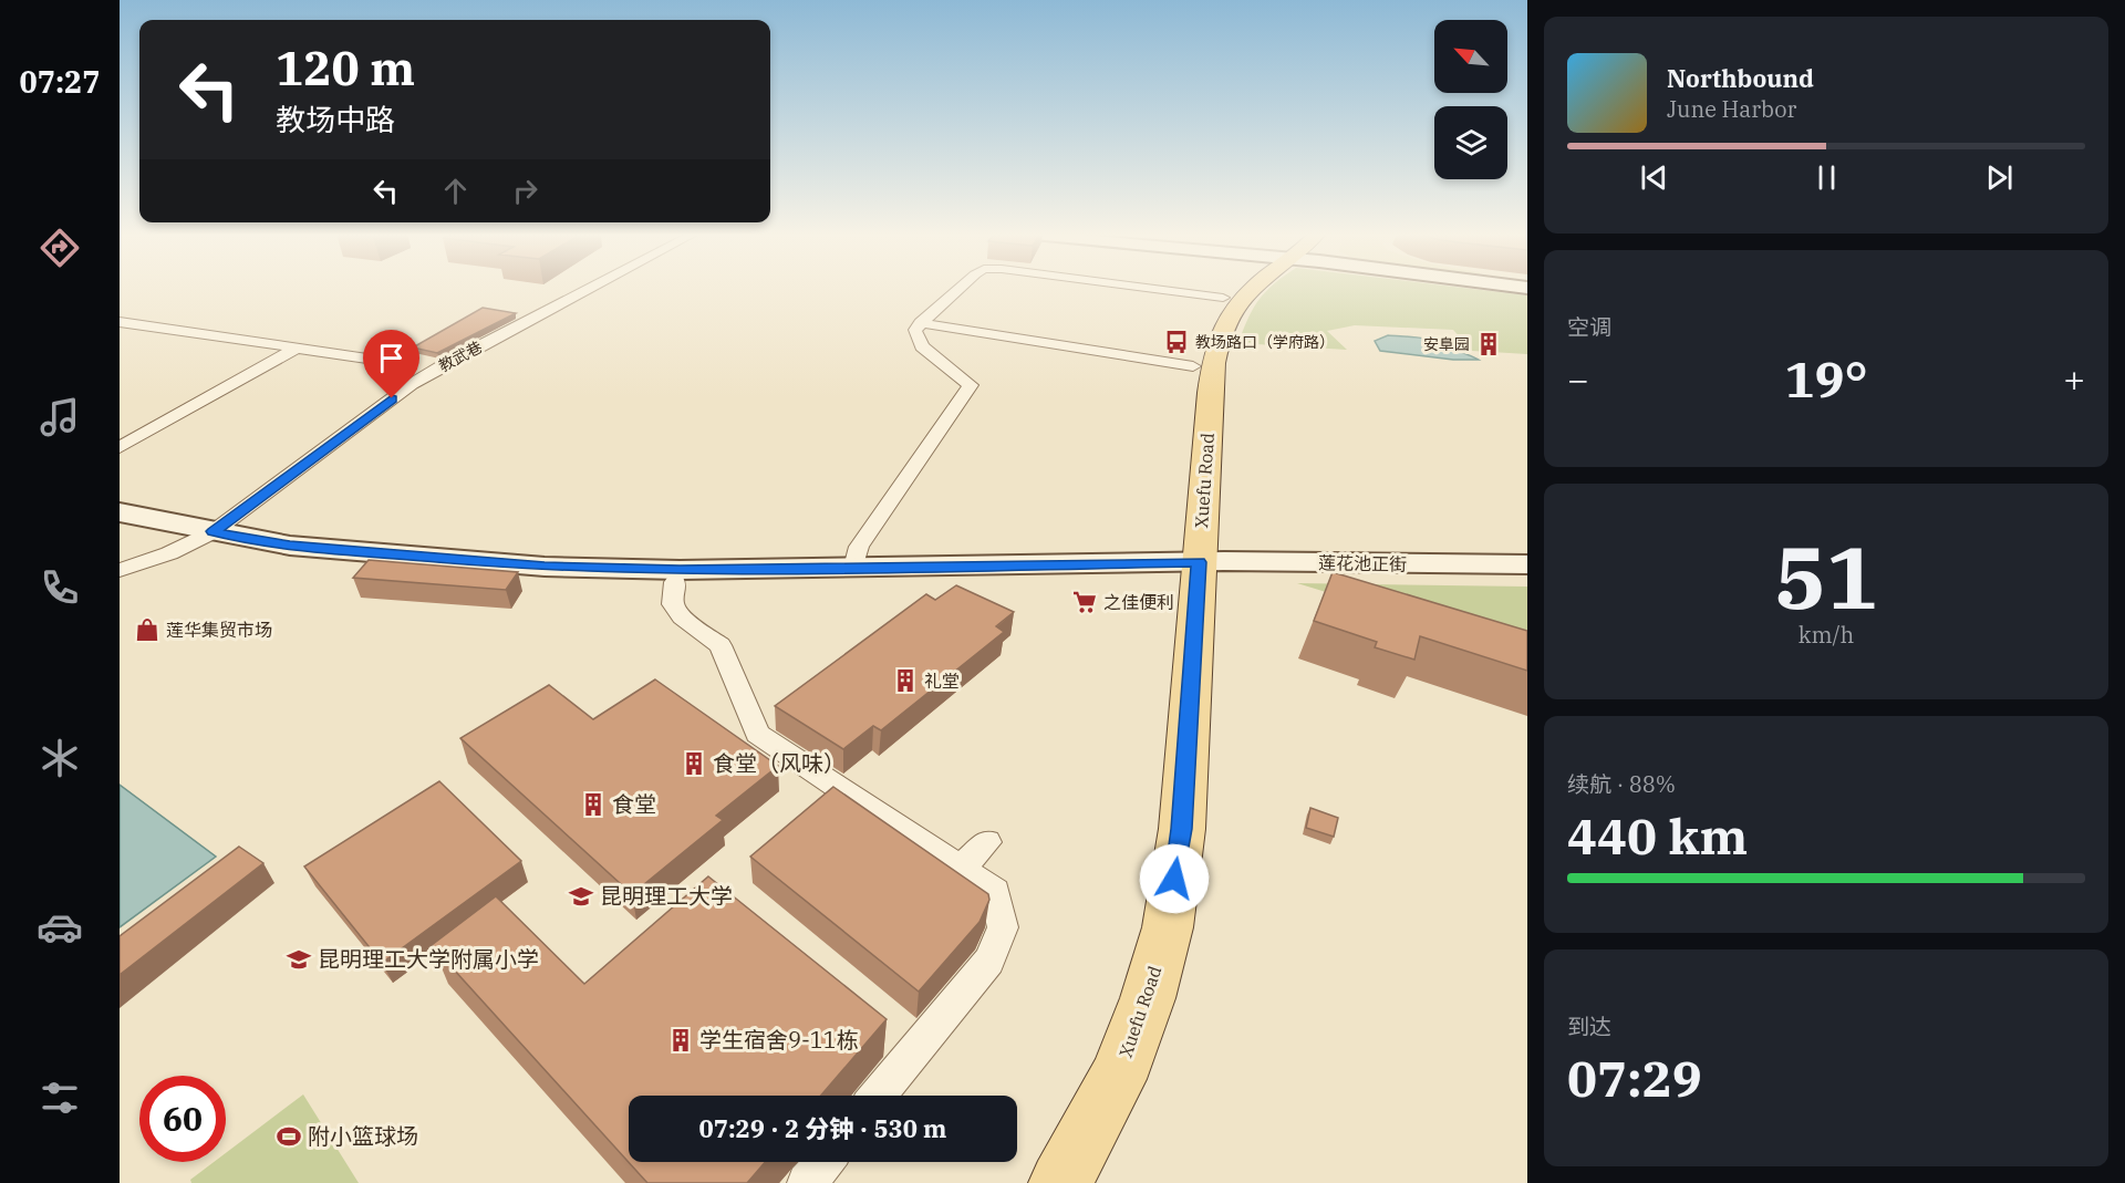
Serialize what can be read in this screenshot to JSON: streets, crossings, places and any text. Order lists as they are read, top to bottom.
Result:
{
  "streets": {
    "main road": ["Xuefu Road", "莲花池正街"],
    "street": ["教武巷"]
  },
  "crossings": [
    ["教武巷", "莲花池正街"],
    ["Xuefu Road", "莲花池正街"]
  ],
  "places": {
    "bus stop": ["教场路口（学府路）"],
    "building": [
      "安阜园",
      "礼堂",
      "食堂（风味）",
      "食堂",
      "学生宿舍9-11栋"
    ],
    "supermarket": ["之佳便利"],
    "shop": ["莲华集贸市场"],
    "school or university": ["昆明理工大学", "昆明理工大学附属小学"],
    "sports": ["附小篮球场"]
  },
  "north": "top left",
  "page": {
    "tabs": "07:27",
    "turn": ["120 m", "教场中路"],
    "song": ["Northbound", "June Harbor"],
    "tile": [
      "空调",
      ["51", "km/h"],
      ["续航 · 88%", "440 km"],
      ["到达", "07:29"]
    ],
    "heat": ["−", "19°", "+"],
    "limit": "60",
    "trip": "07:29 · 2 分钟 · 530 m"
  }
}
